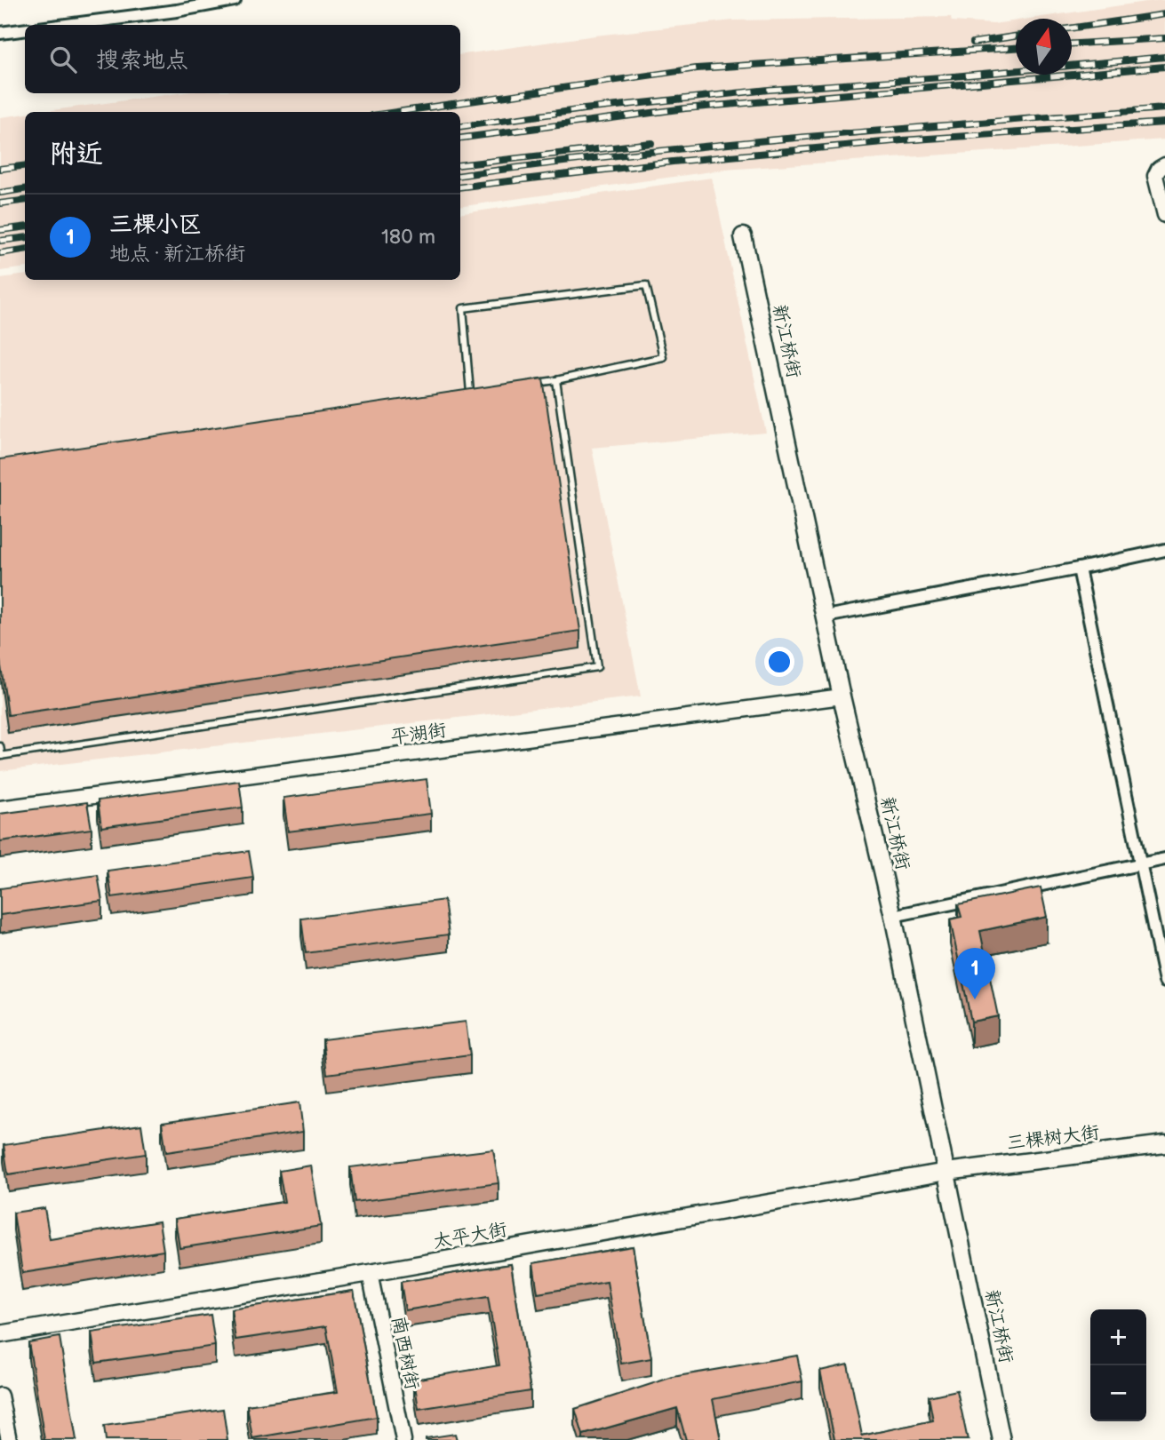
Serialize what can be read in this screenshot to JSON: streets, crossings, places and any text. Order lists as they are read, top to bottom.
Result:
{
  "streets": {
    "main road": ["新江桥街", "三棵树大街", "太平大街"],
    "street": ["平湖街", "南西树街"]
  },
  "crossings": [
    ["新江桥街", "平湖街"],
    ["新江桥街", "三棵树大街"],
    ["新江桥街", "太平大街"],
    ["三棵树大街", "太平大街"],
    ["太平大街", "南西树街"]
  ],
  "north": "top",
  "page": {
    "search": "搜索地点",
    "heading": "附近",
    "list": [
      {
        "mark": "1",
        "name": "三棵小区",
        "note": "地点 · 新江桥街",
        "value": "180 m"
      }
    ],
    "pins": "1",
    "map_buttons": ["+", "−"]
  }
}
